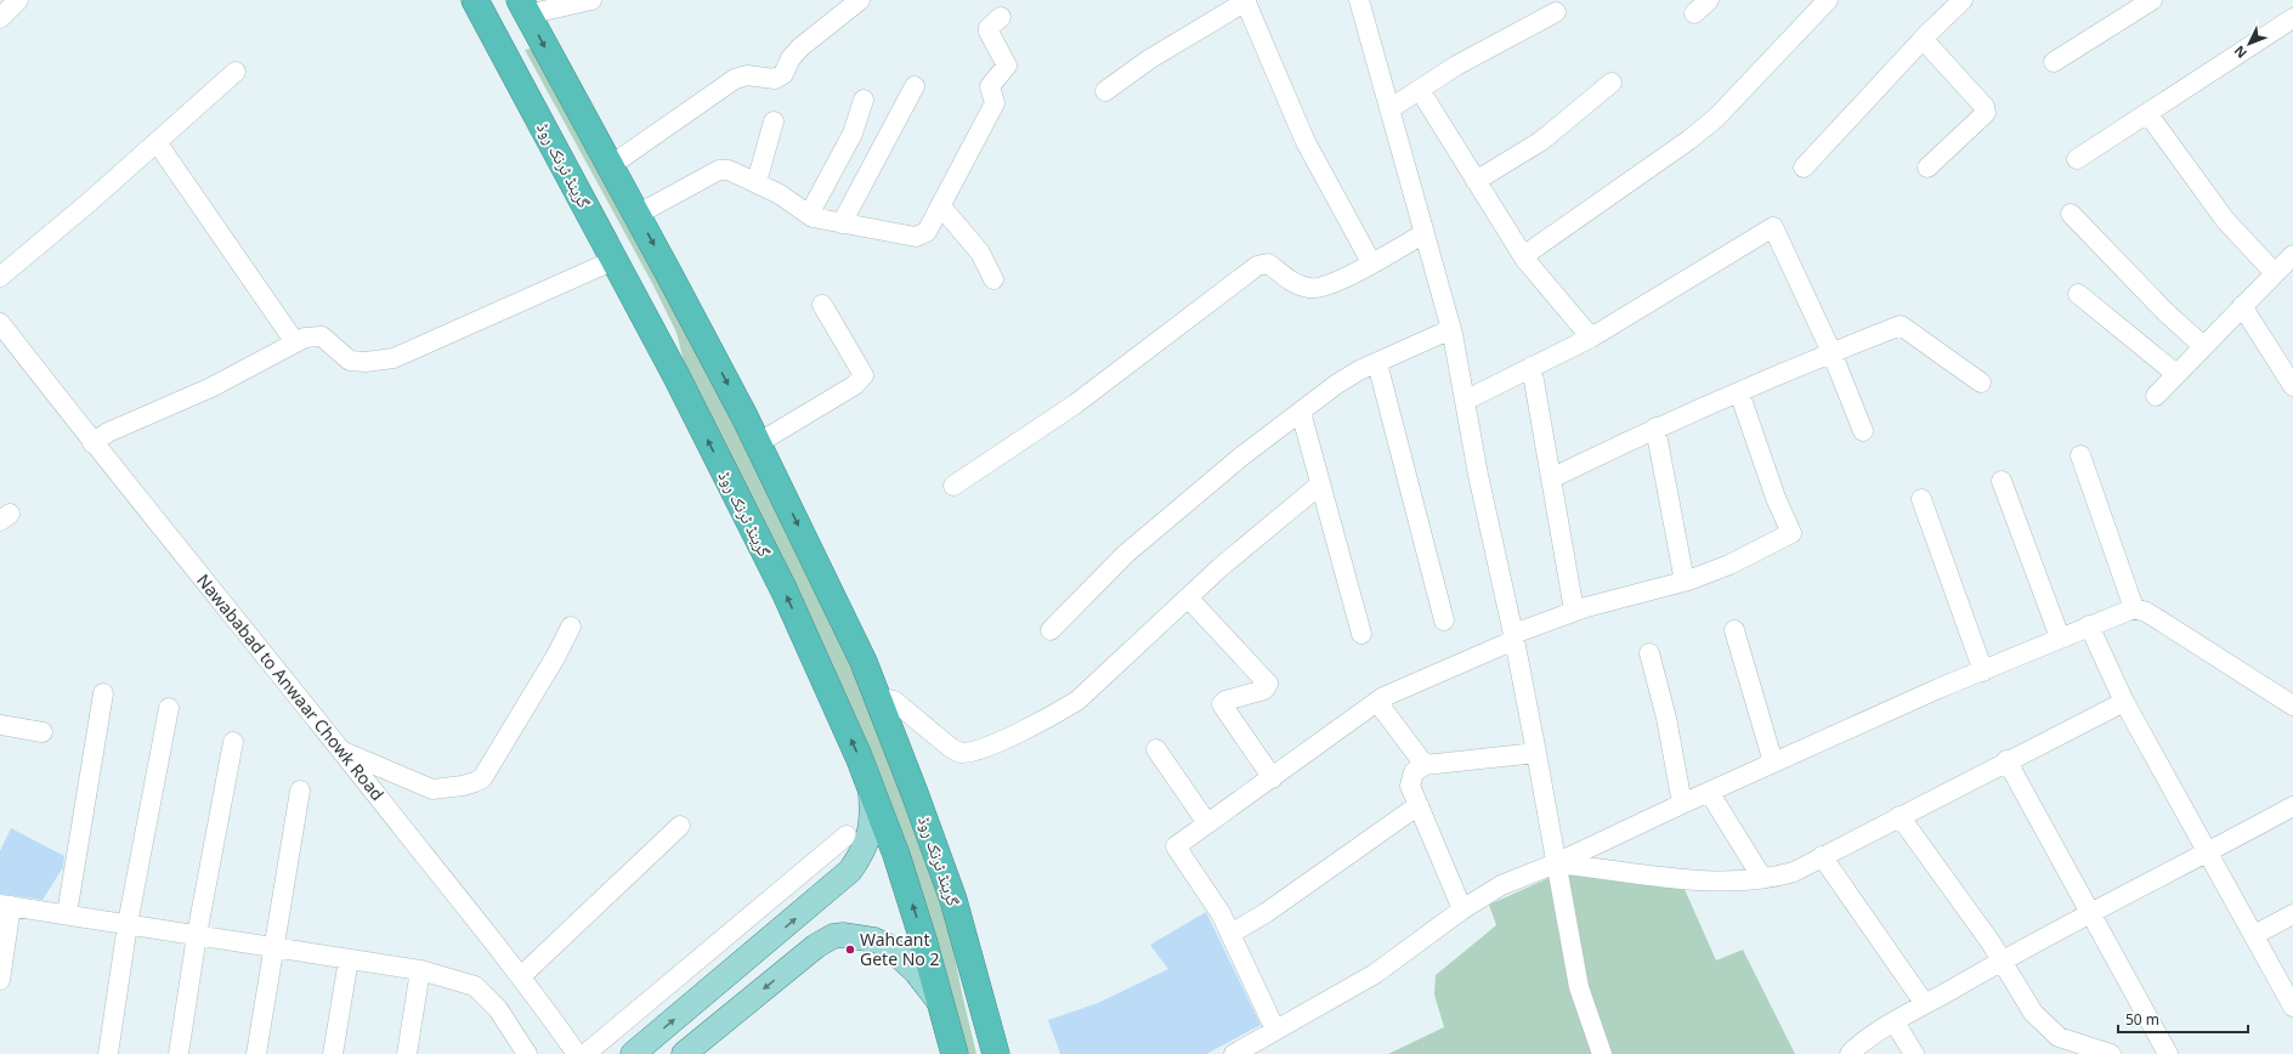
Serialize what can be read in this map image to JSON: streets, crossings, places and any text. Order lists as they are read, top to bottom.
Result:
{
  "streets": {
    "highway": ["گرینڈ ٹرنک روڈ"],
    "street": ["Nawababad to Anwaar Chowk Road"]
  },
  "places": ["Wahcant Gete No 2"],
  "scale_bar": "50 m",
  "north": "bottom left"
}
